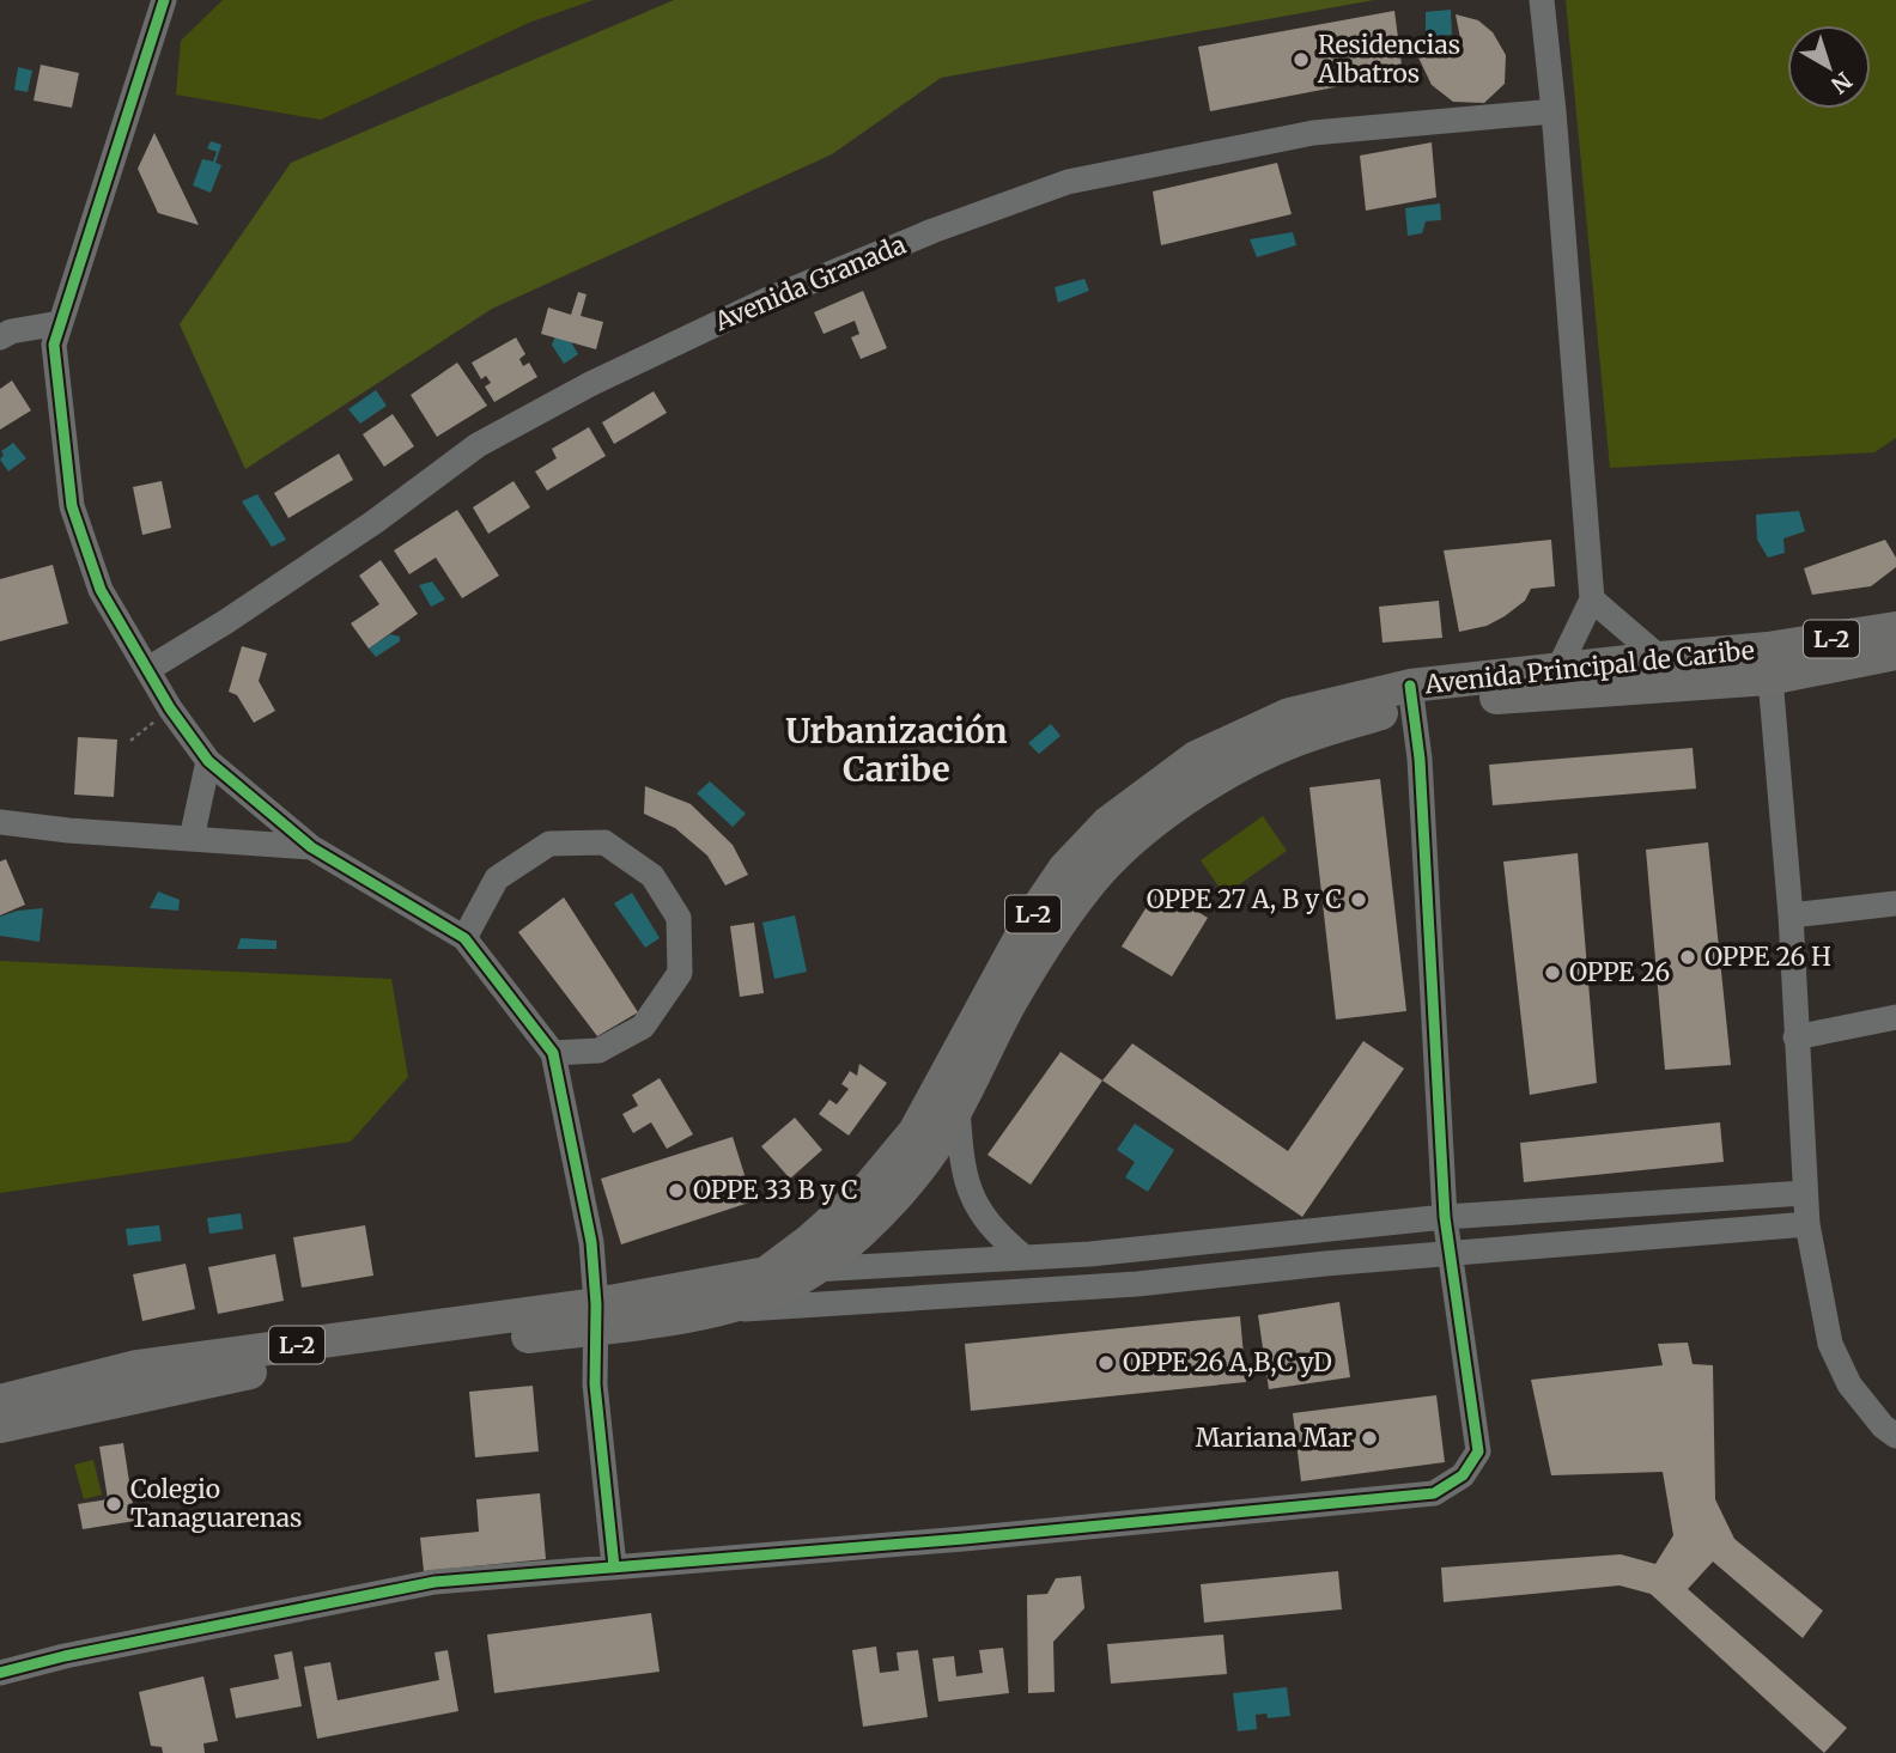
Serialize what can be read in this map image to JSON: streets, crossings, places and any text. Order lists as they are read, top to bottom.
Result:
{
  "streets": {
    "main road": ["L-2", "Avenida Principal de Caribe"],
    "street": ["Avenida Granada"]
  },
  "districts": ["Urbanización Caribe"],
  "places": [
    "Residencias Albatros",
    "OPPE 27 A, B y C",
    "OPPE 26 H",
    "OPPE 26",
    "OPPE 33 B y C",
    "OPPE 26 A,B,C yD",
    "Mariana Mar",
    "Colegio Tanaguarenas"
  ],
  "north": "bottom right"
}
